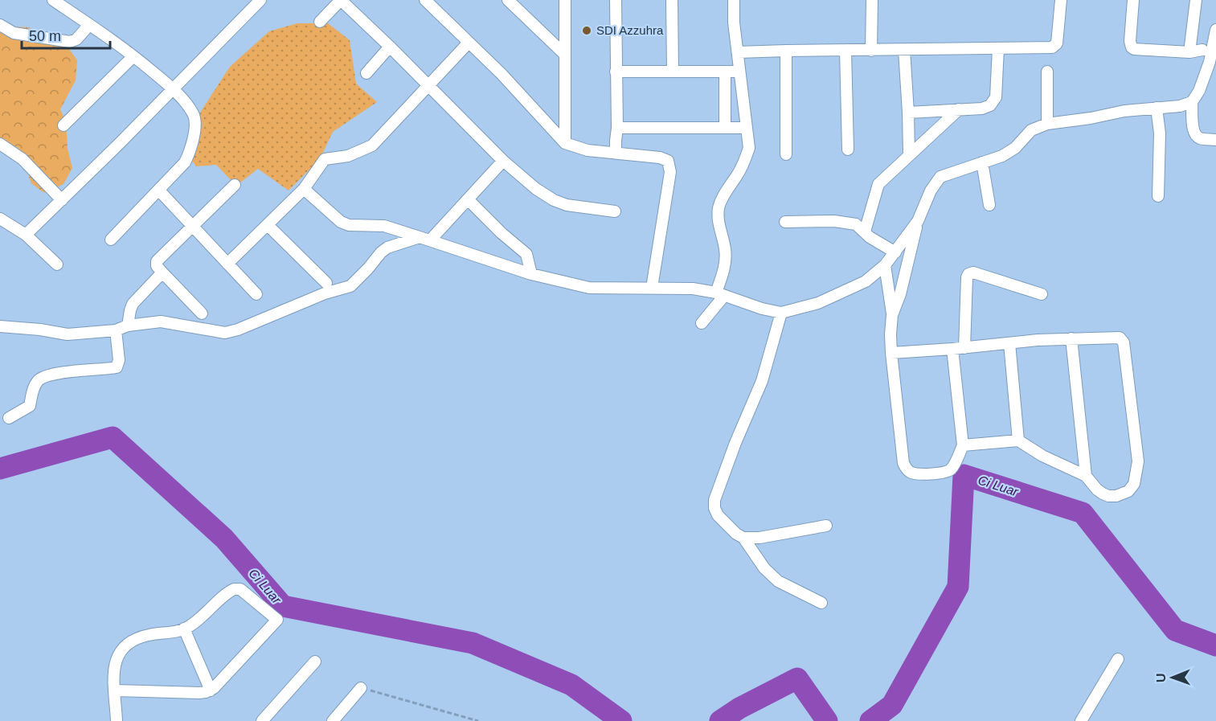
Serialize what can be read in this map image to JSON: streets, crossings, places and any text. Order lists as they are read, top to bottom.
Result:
{
  "water": ["Ci Luar"],
  "places": ["SDI Azzuhra"],
  "scale_bar": "50 m",
  "north": "left"
}
